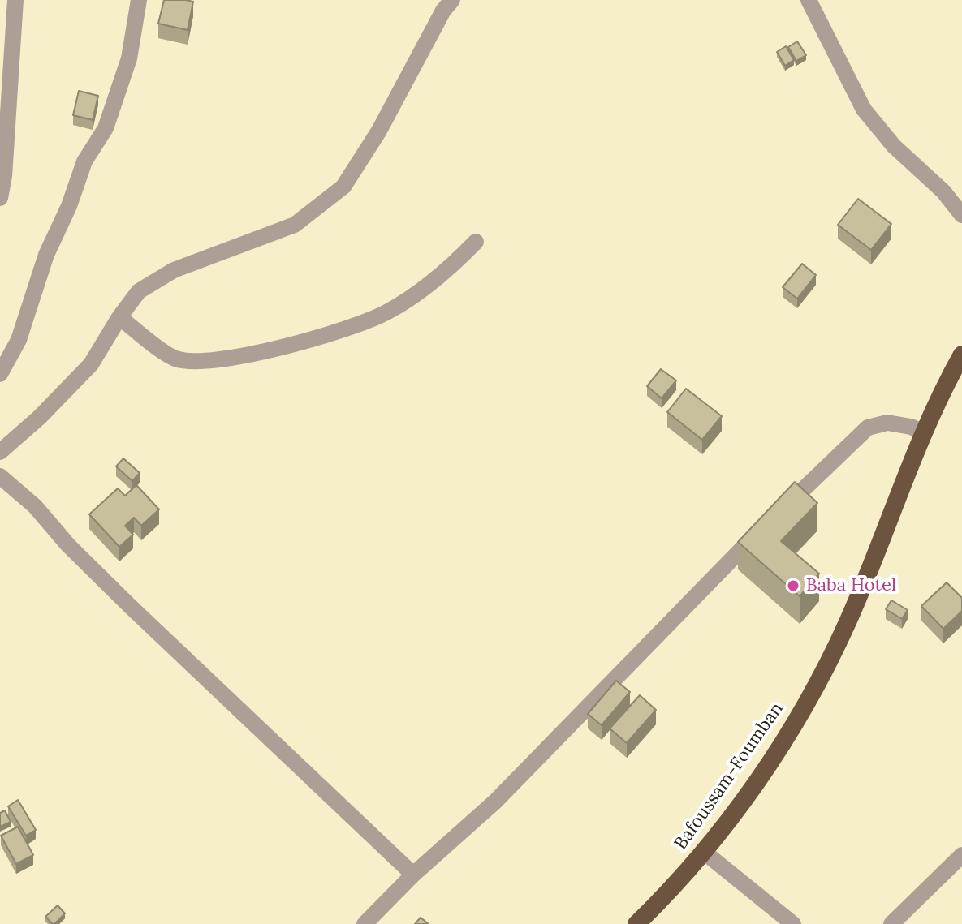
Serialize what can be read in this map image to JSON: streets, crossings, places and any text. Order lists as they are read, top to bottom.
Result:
{
  "streets": {
    "highway": ["Bafoussam-Foumban"]
  },
  "places": ["Baba Hotel"]
}
